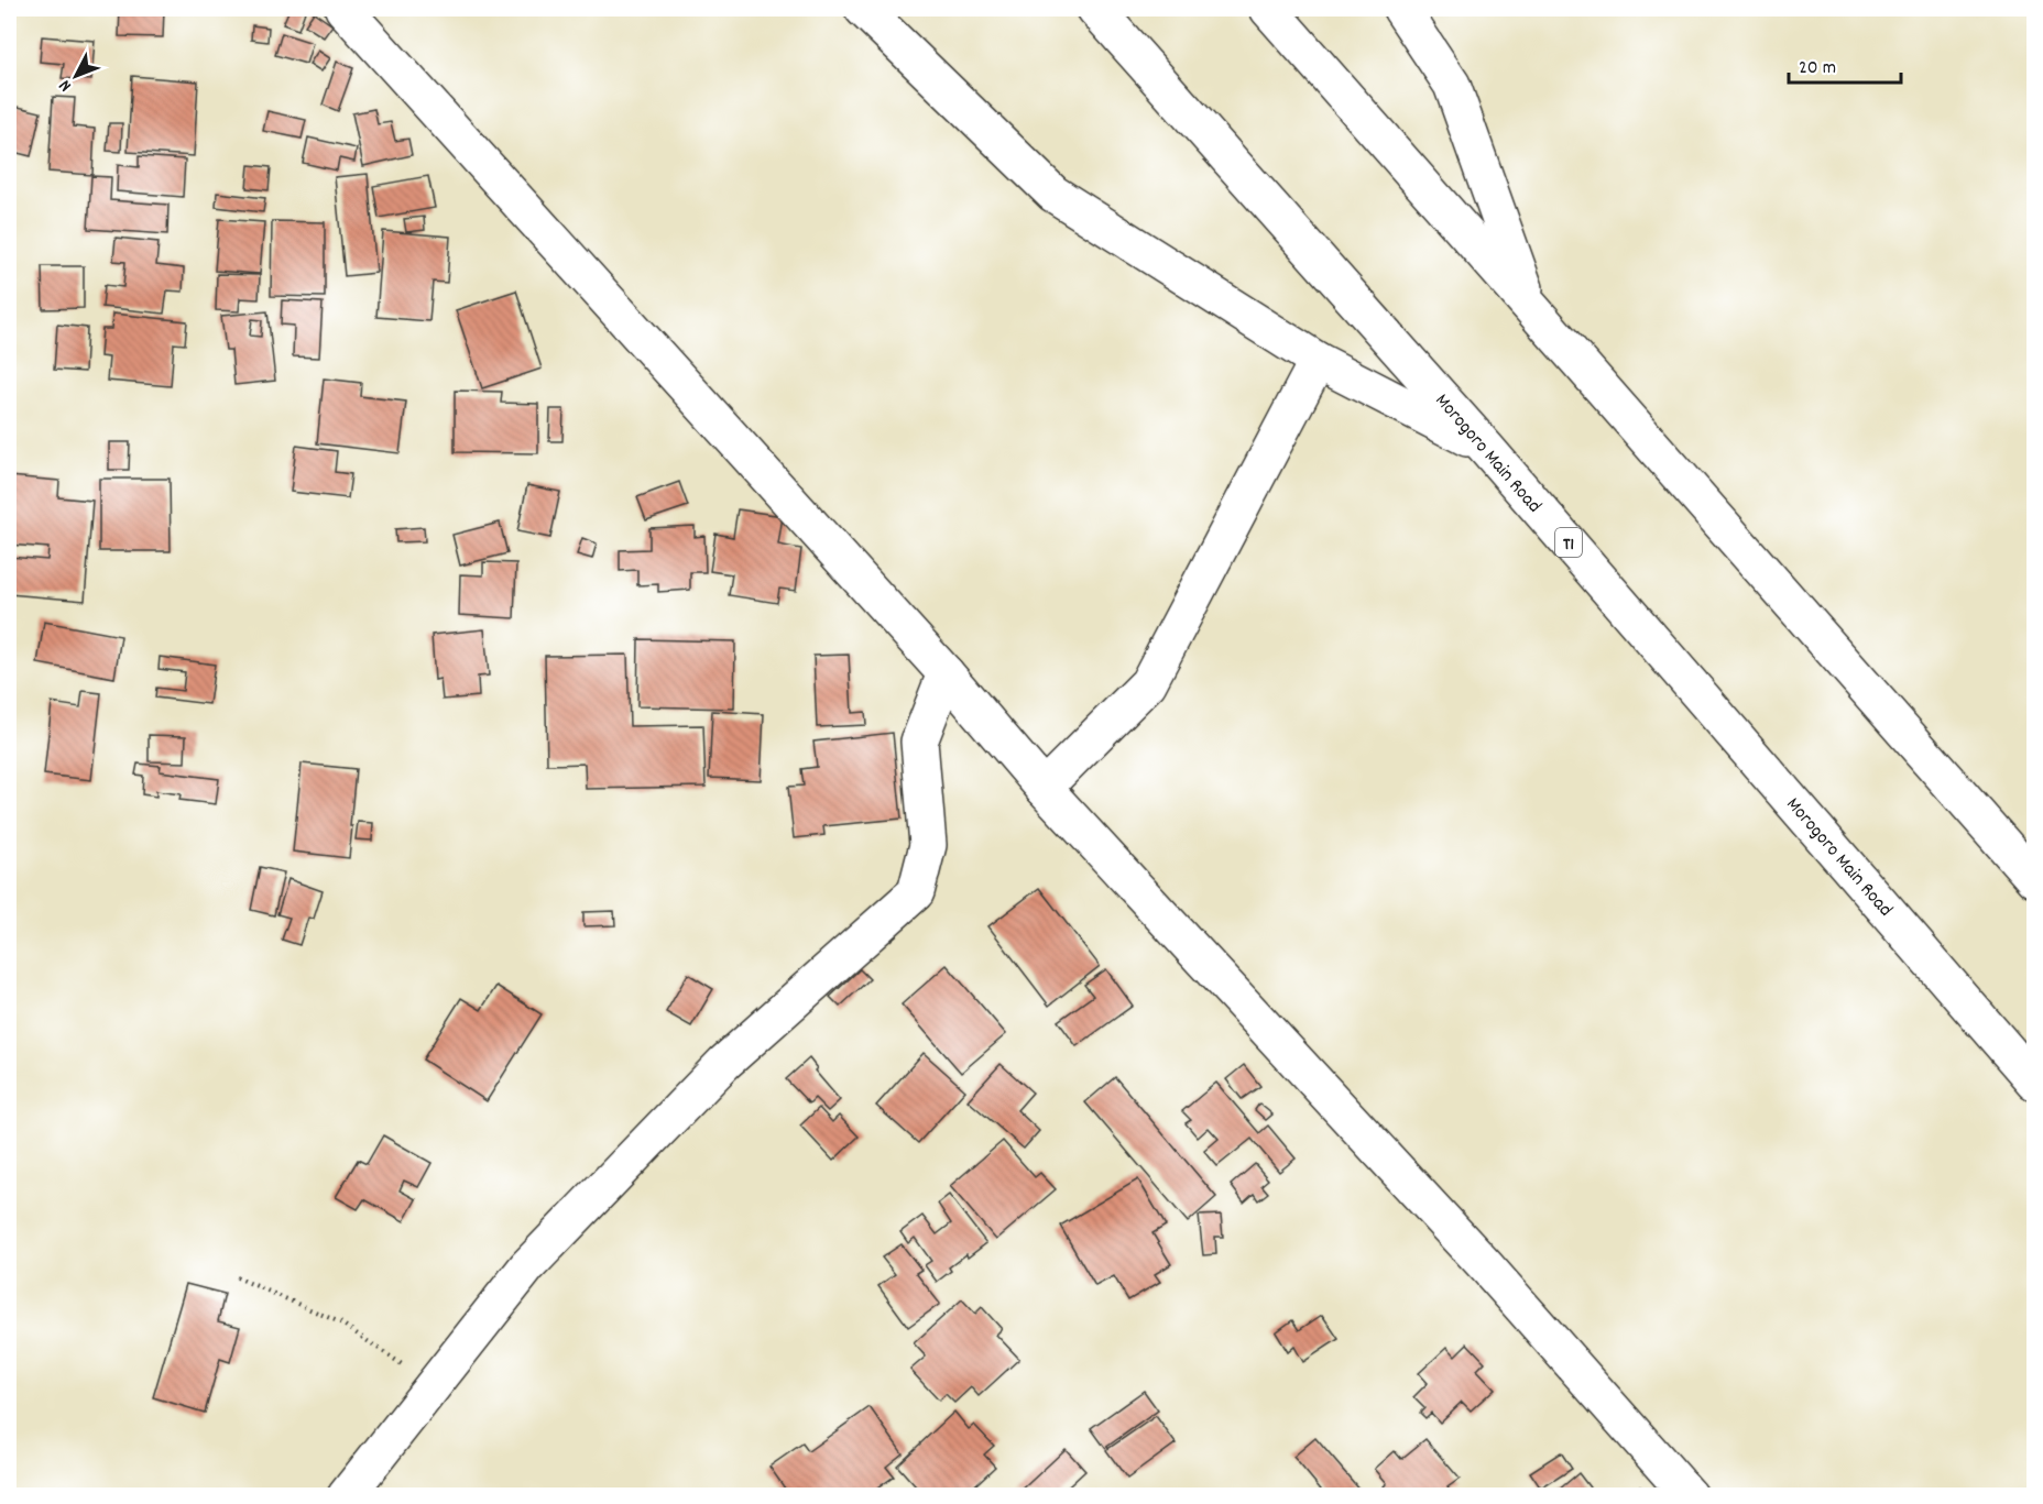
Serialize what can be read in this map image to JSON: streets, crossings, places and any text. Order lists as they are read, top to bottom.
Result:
{
  "streets": {
    "main road": ["Morogoro Main Road", "T1"]
  },
  "scale_bar": "20 m",
  "north": "bottom left"
}
